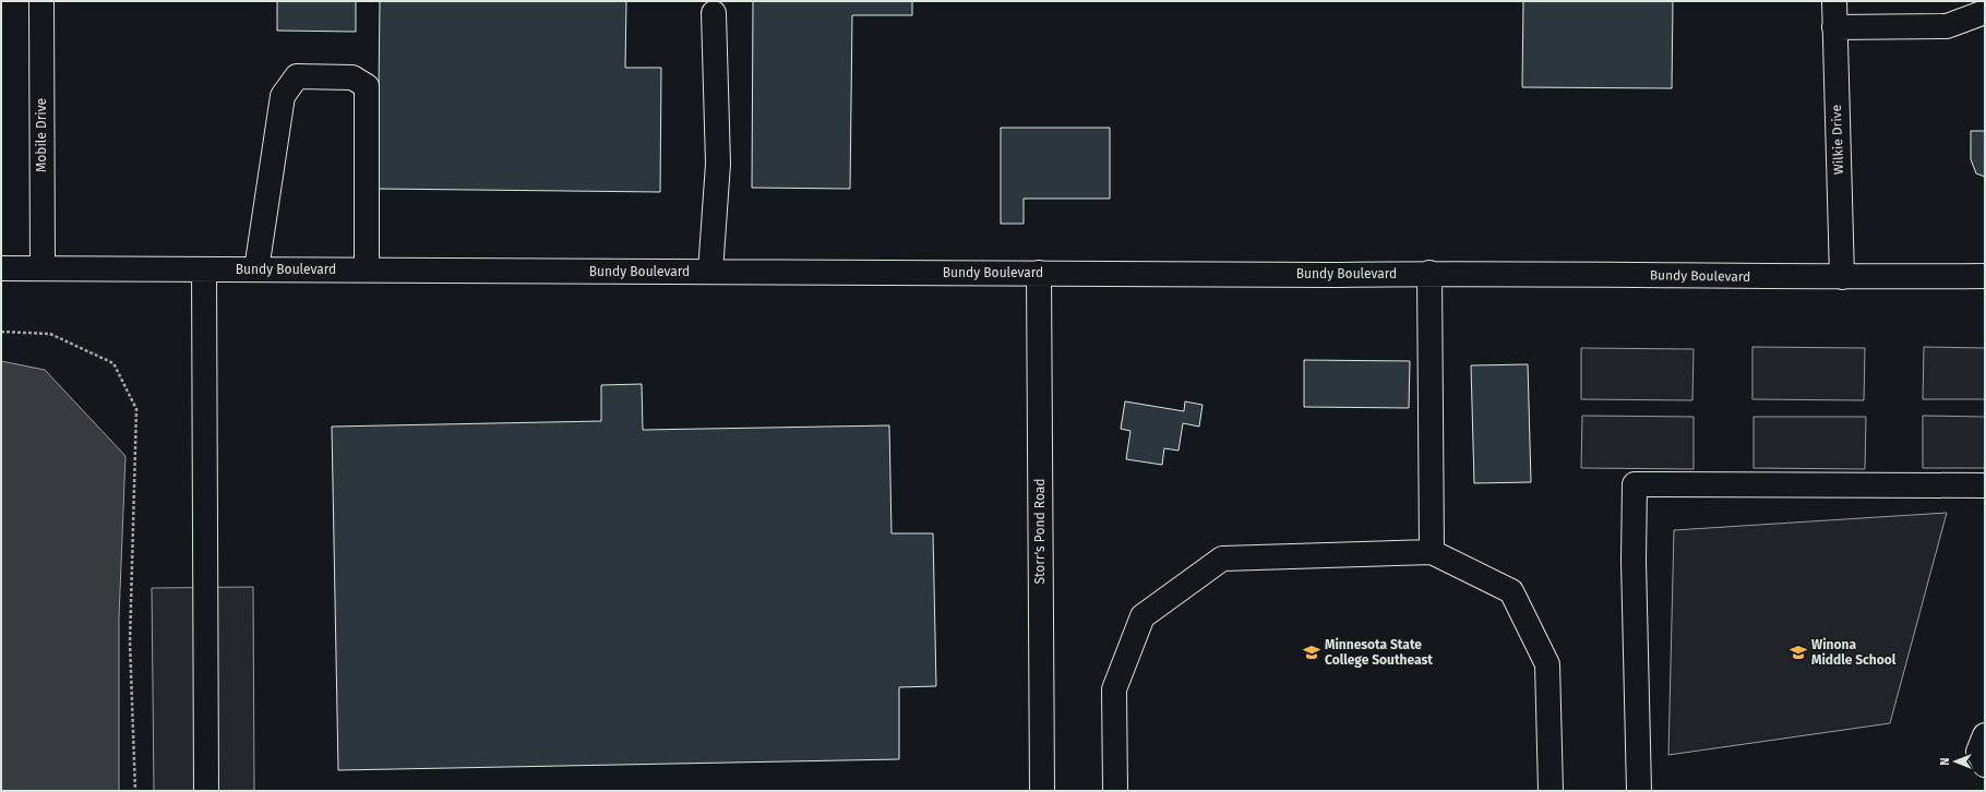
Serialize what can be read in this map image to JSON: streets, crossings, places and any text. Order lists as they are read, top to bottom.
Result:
{
  "streets": {
    "street": [
      "Mobile Drive",
      "Wilkie Drive",
      "Bundy Boulevard",
      "Storr's Pond Road"
    ]
  },
  "crossings": [
    ["Mobile Drive", "Bundy Boulevard"],
    ["Wilkie Drive", "Bundy Boulevard"],
    ["Bundy Boulevard", "Storr's Pond Road"]
  ],
  "places": {
    "school or university": ["Minnesota State College Southeast", "Winona Middle School"]
  },
  "north": "left"
}
